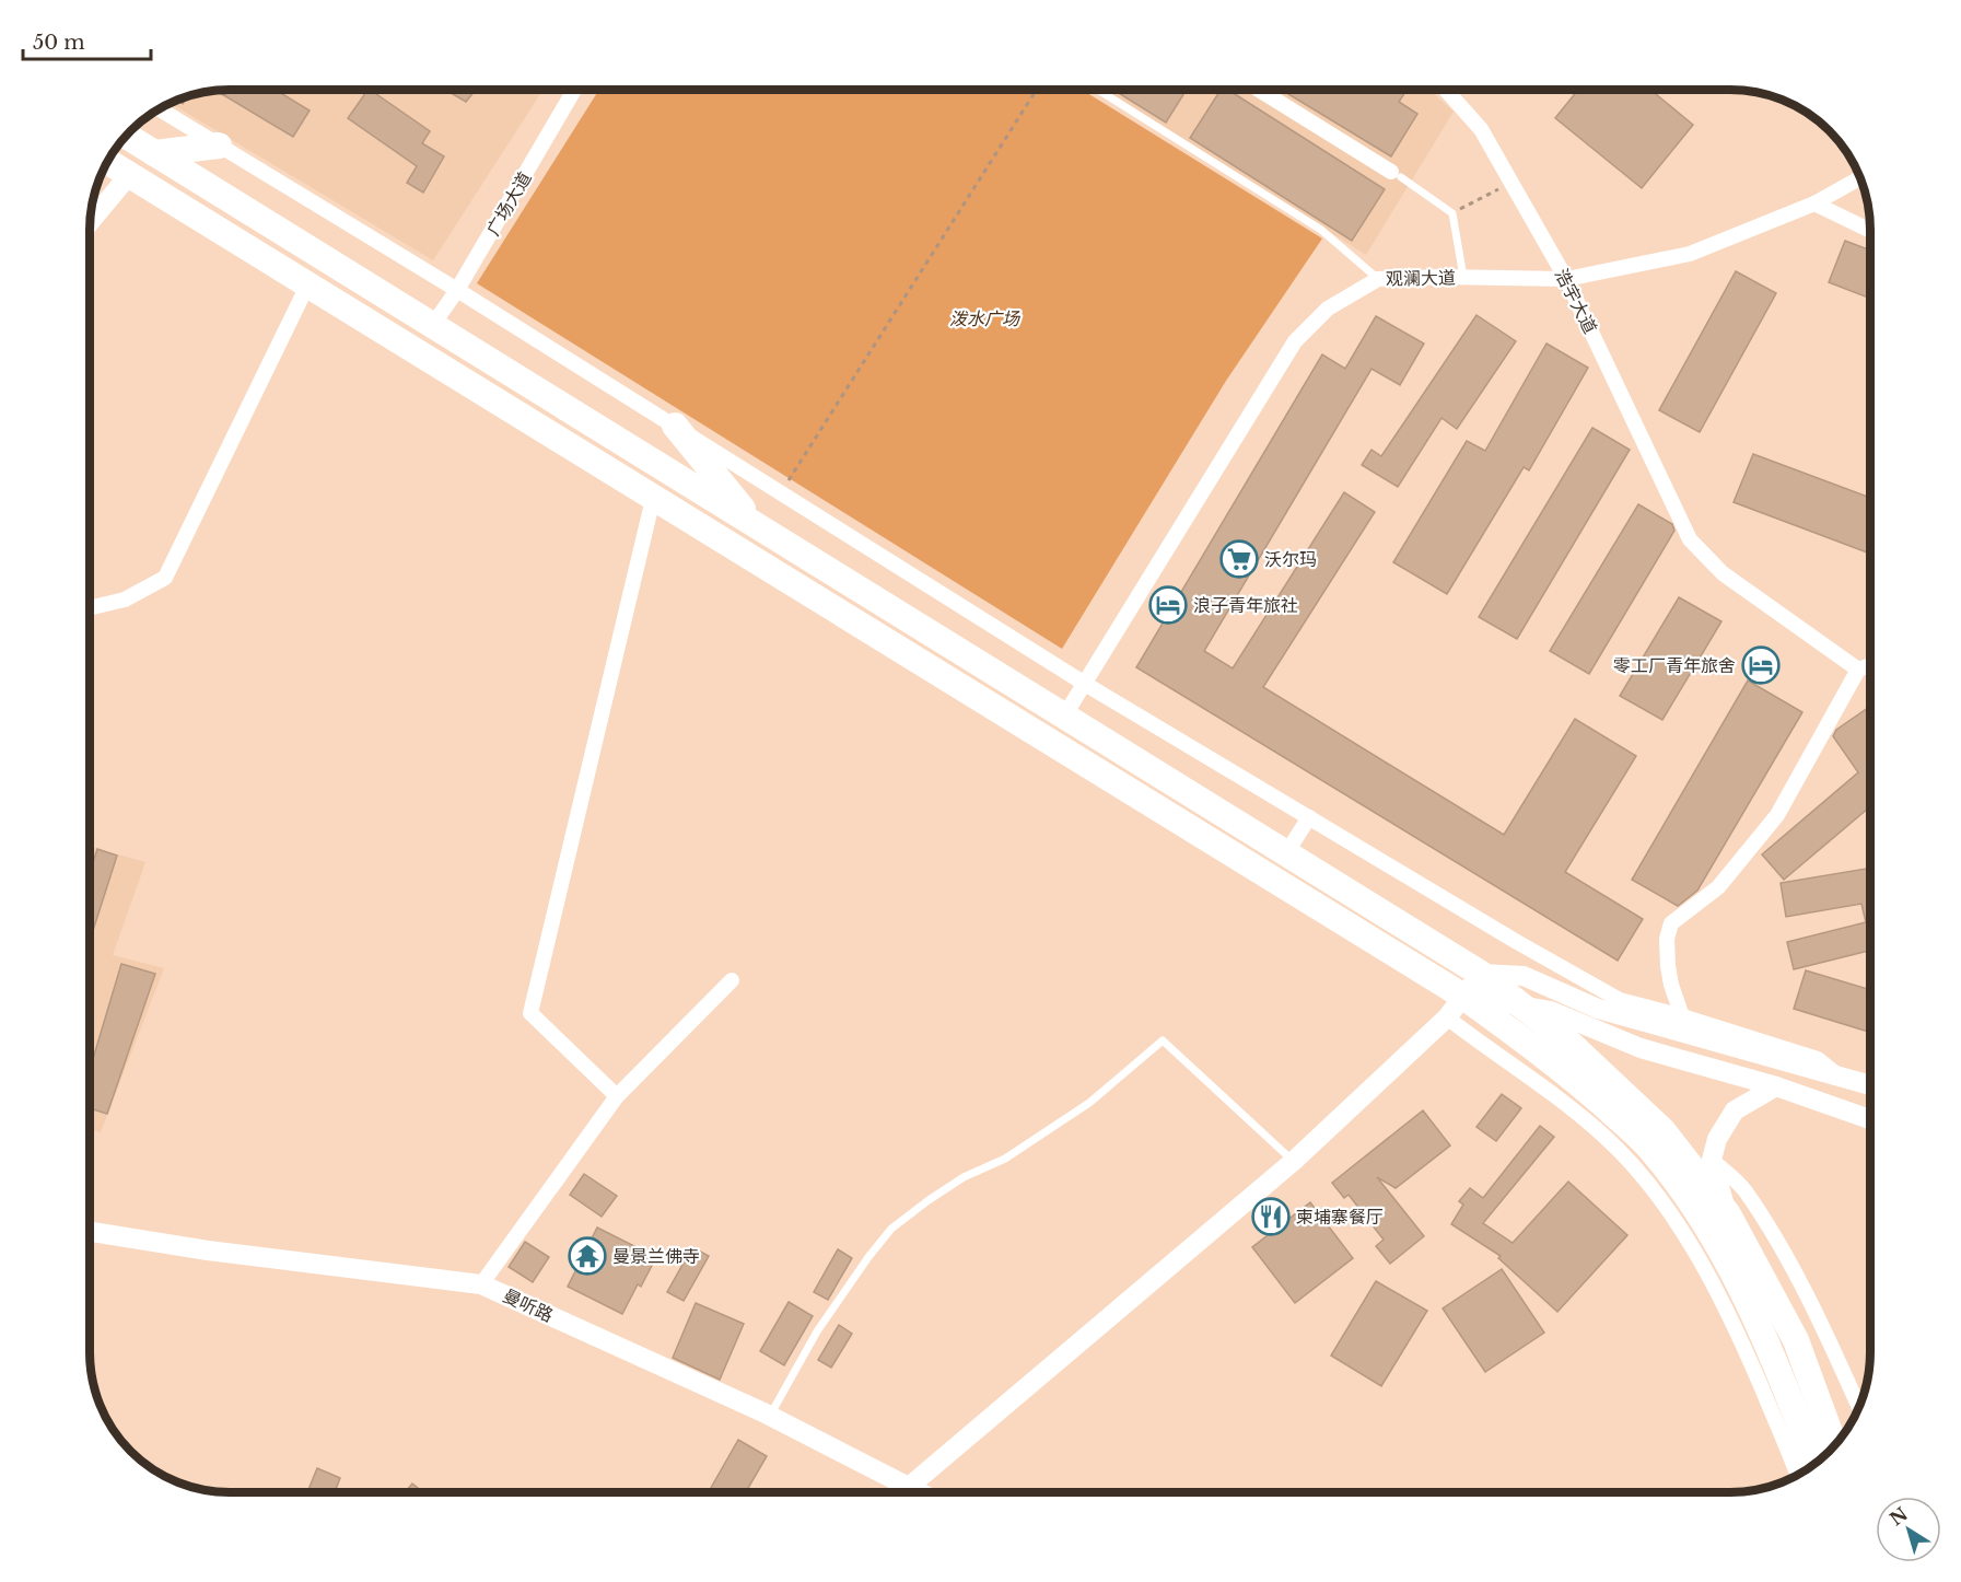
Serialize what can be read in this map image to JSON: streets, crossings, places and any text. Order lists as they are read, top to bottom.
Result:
{
  "streets": {
    "street": [
      "广场大道",
      "观澜大道",
      "浩宇大道",
      "曼听路"
    ]
  },
  "crossings": [
    ["观澜大道", "浩宇大道"]
  ],
  "parks": ["泼水广场"],
  "places": {
    "supermarket": ["沃尔玛"],
    "hotel": ["浪子青年旅社", "零工厂青年旅舍"],
    "restaurant": ["柬埔寨餐厅"],
    "temple": ["曼景兰佛寺"]
  },
  "scale_bar": "50 m",
  "north": "top left"
}
